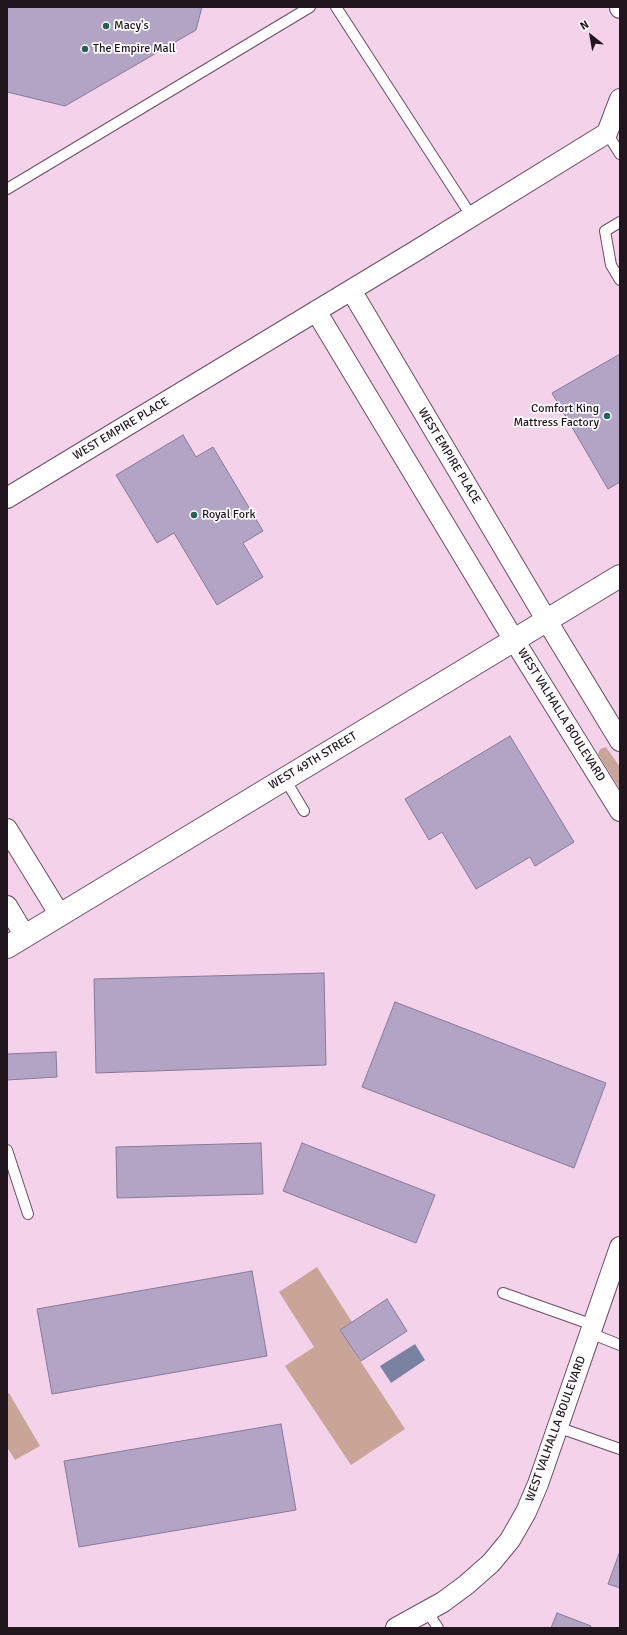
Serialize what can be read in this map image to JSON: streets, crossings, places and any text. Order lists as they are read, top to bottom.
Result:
{
  "streets": {
    "main road": ["WEST 49TH STREET"],
    "street": ["WEST EMPIRE PLACE", "WEST VALHALLA BOULEVARD"]
  },
  "crossings": [
    ["WEST EMPIRE PLACE", "WEST 49TH STREET"],
    ["WEST VALHALLA BOULEVARD", "WEST 49TH STREET"]
  ],
  "places": [
    "Macy's",
    "The Empire Mall",
    "Comfort King Mattress Factory",
    "Royal Fork"
  ],
  "north": "top left"
}
